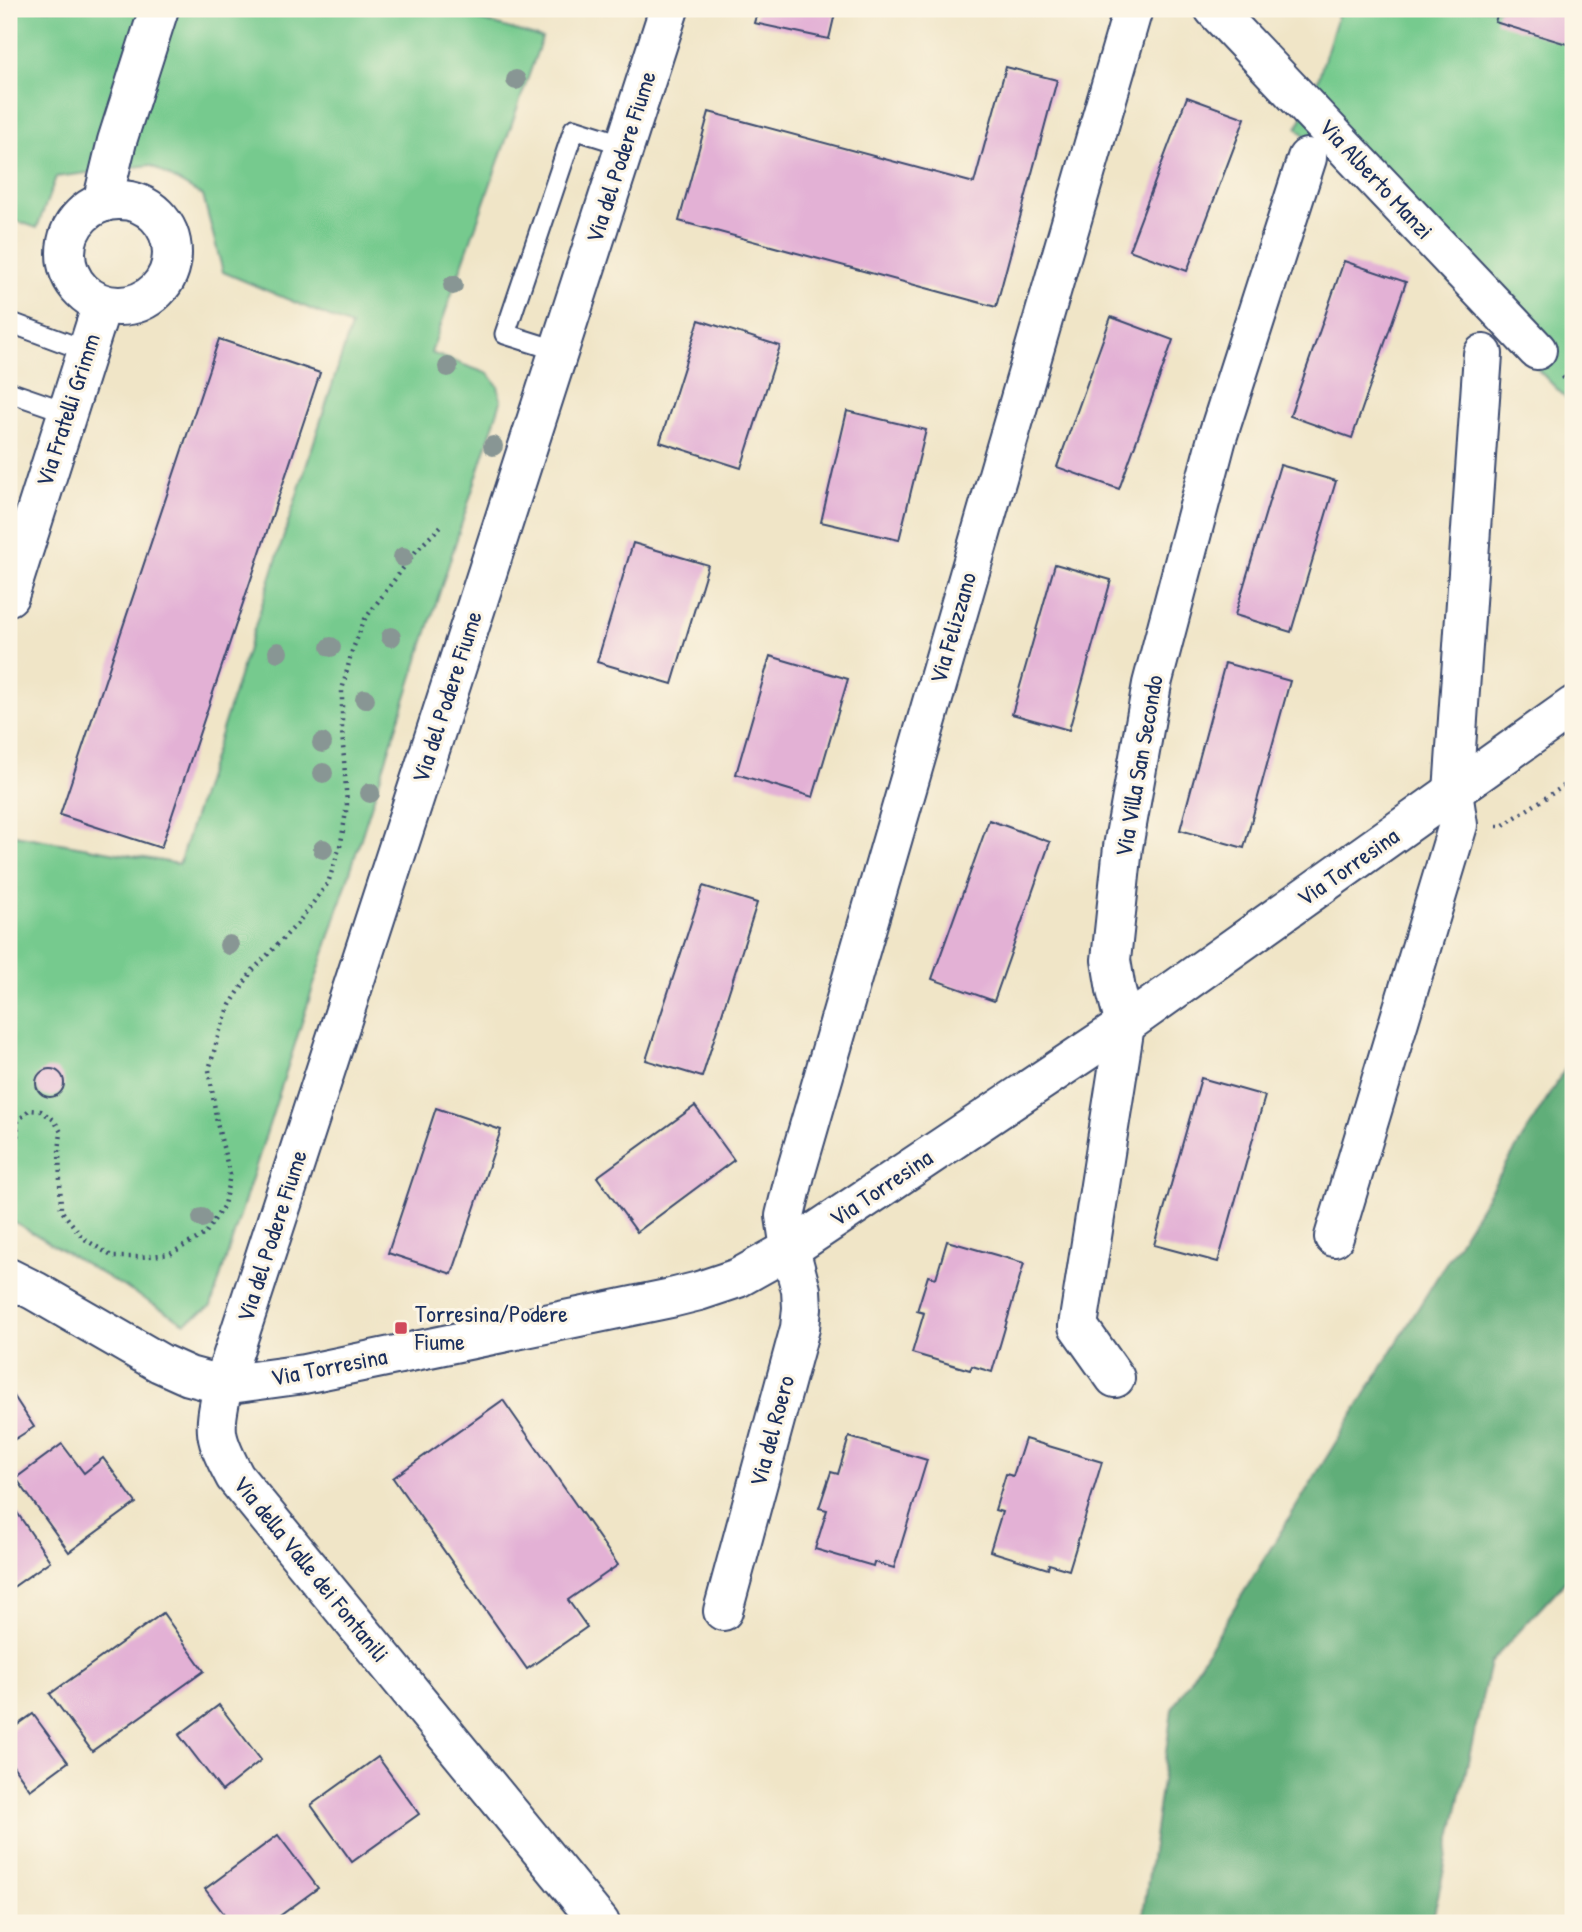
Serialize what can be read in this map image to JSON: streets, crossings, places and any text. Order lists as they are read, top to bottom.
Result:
{
  "streets": {
    "street": [
      "Via del Podere Fiume",
      "Via Alberto Manzi",
      "Via Fratelli Grimm",
      "Via Felizzano",
      "Via Villa San Secondo",
      "Via Torresina",
      "Via del Roero",
      "Via della Valle dei Fontanili"
    ]
  },
  "crossings": [
    ["Via del Podere Fiume", "Via Torresina"],
    ["Via del Podere Fiume", "Via della Valle dei Fontanili"],
    ["Via Felizzano", "Via Torresina"],
    ["Via Felizzano", "Via del Roero"],
    ["Via Villa San Secondo", "Via Torresina"],
    ["Via Torresina", "Via del Roero"],
    ["Via Torresina", "Via della Valle dei Fontanili"]
  ],
  "places": {
    "transit": ["Torresina/Podere Fiume"]
  }
}
